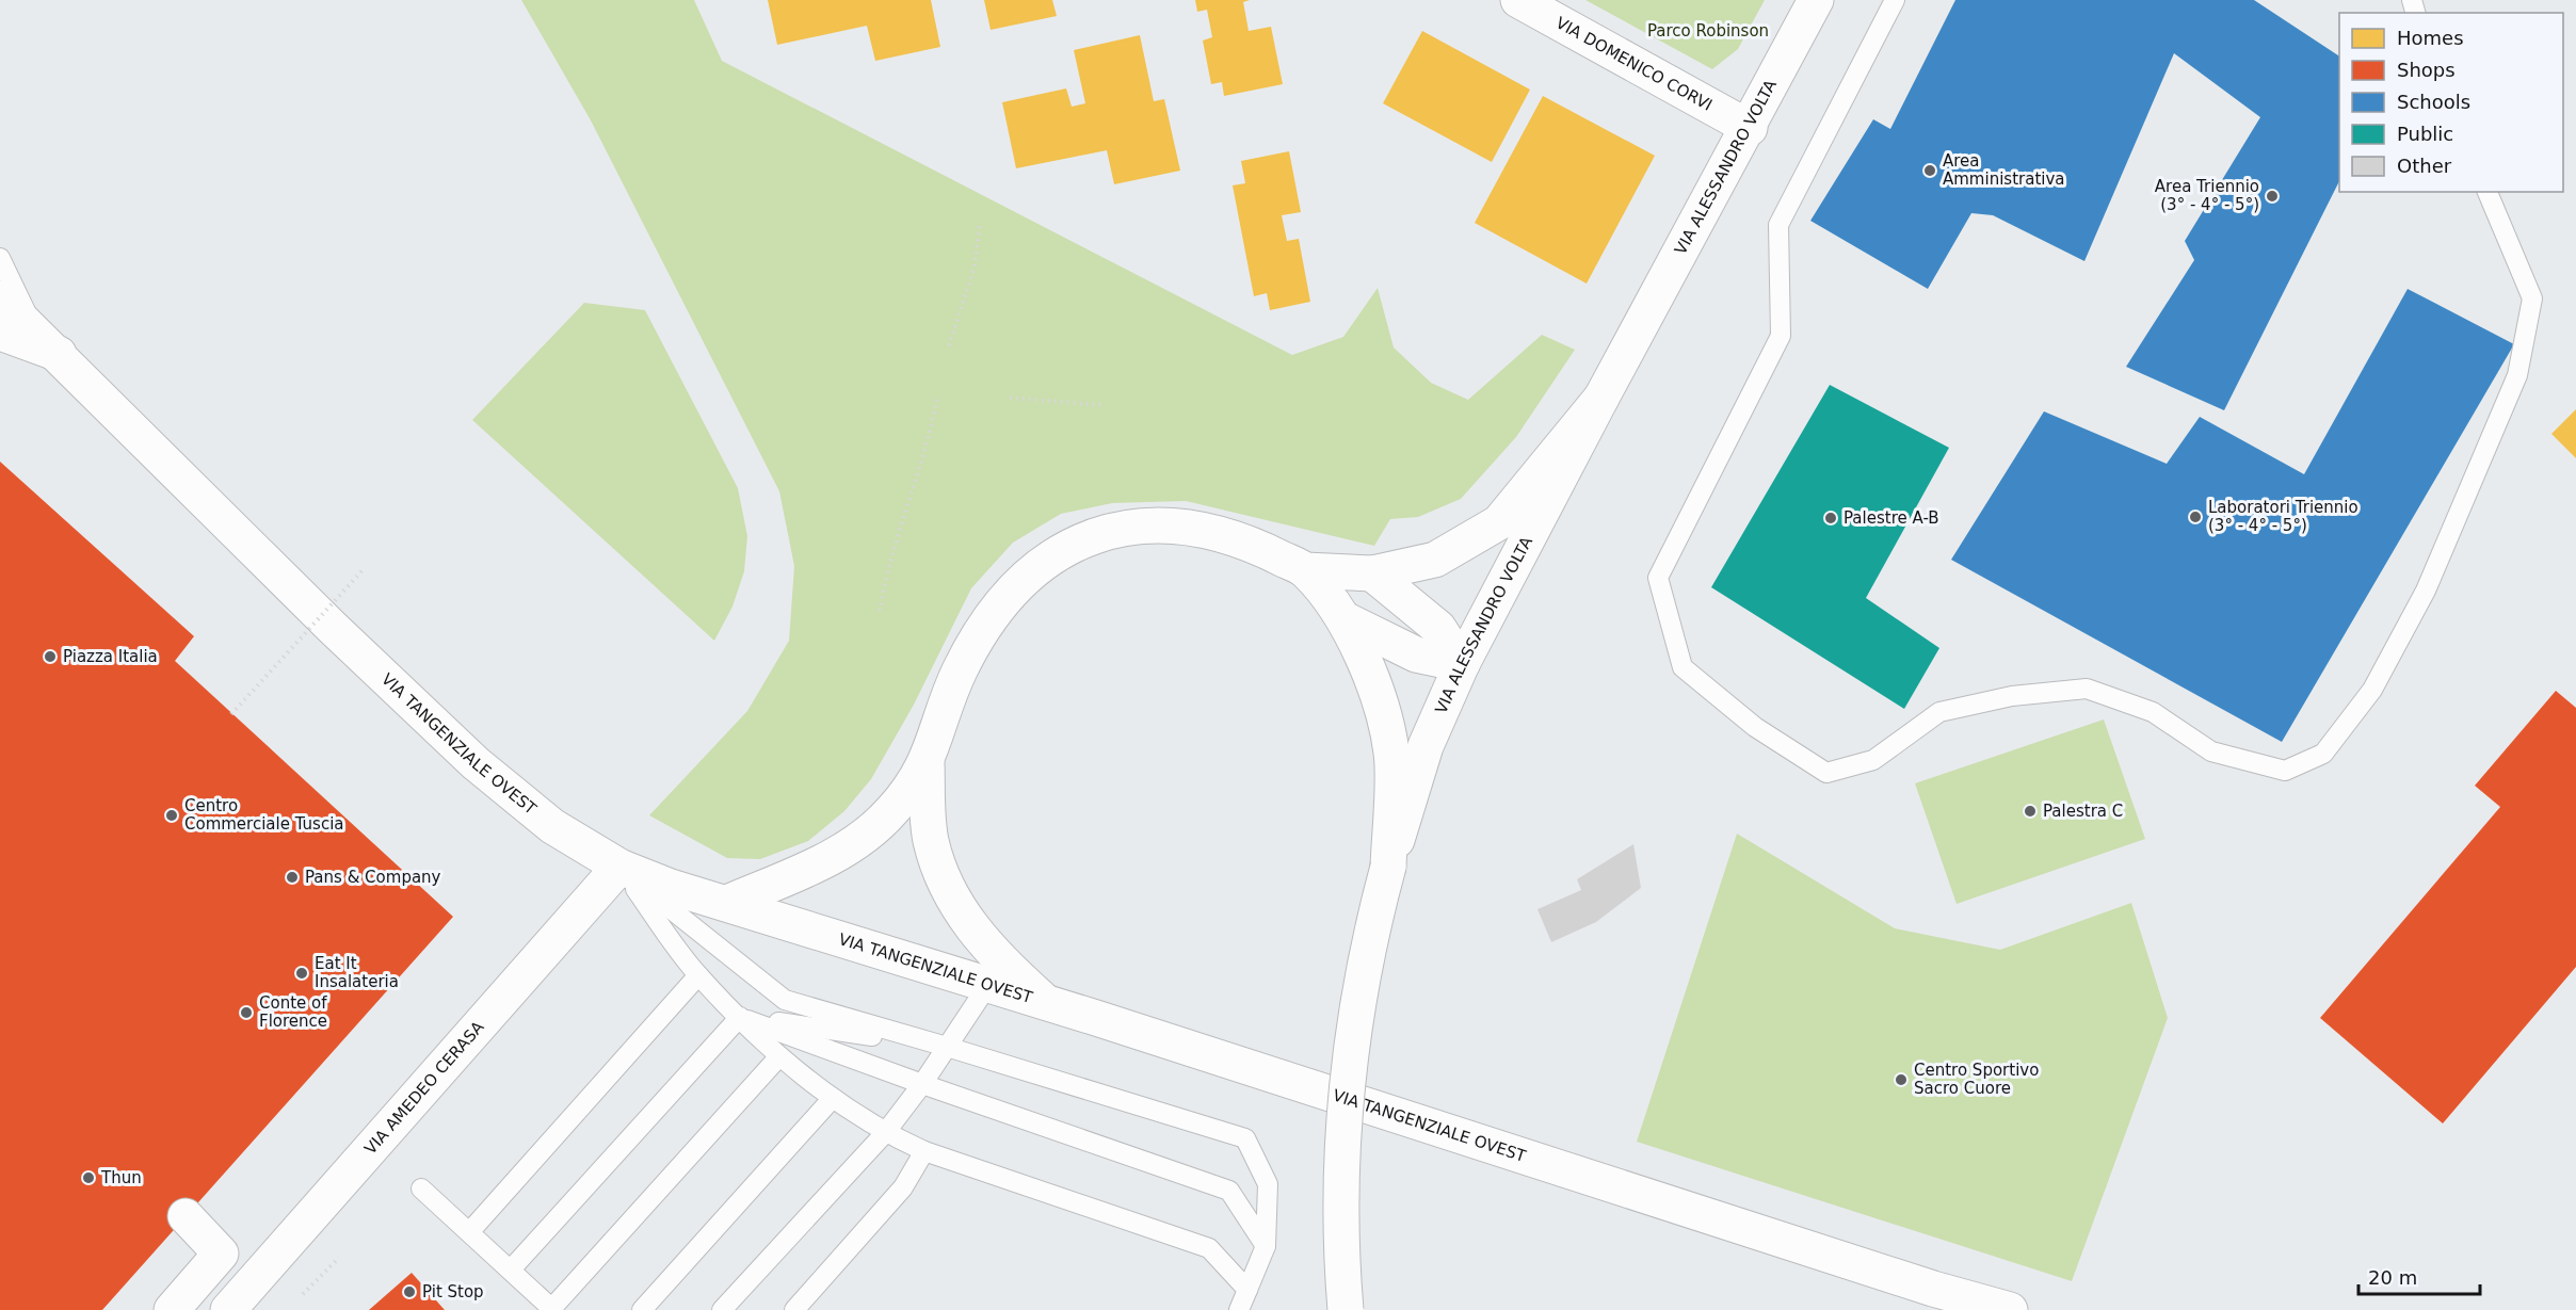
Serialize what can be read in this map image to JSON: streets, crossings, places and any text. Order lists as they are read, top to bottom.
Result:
{
  "streets": {
    "main road": [
      "VIA DOMENICO CORVI",
      "VIA ALESSANDRO VOLTA",
      "VIA TANGENZIALE OVEST",
      "VIA AMEDEO CERASA"
    ]
  },
  "crossings": [
    ["VIA DOMENICO CORVI", "VIA ALESSANDRO VOLTA"],
    ["VIA TANGENZIALE OVEST", "VIA AMEDEO CERASA"]
  ],
  "parks": ["Parco Robinson"],
  "places": [
    "Area Amministrativa",
    "Area Triennio (3° - 4° - 5°)",
    "Laboratori Triennio (3° - 4° - 5°)",
    "Palestre A-B",
    "Piazza Italia",
    "Palestra C",
    "Centro Commerciale Tuscia",
    "Pans & Company",
    "Eat It Insalateria",
    "Conte of Florence",
    "Centro Sportivo Sacro Cuore",
    "Thun",
    "Pit Stop"
  ],
  "legend": [
    "Homes",
    "Shops",
    "Schools",
    "Public",
    "Other"
  ],
  "scale_bar": "20 m"
}
